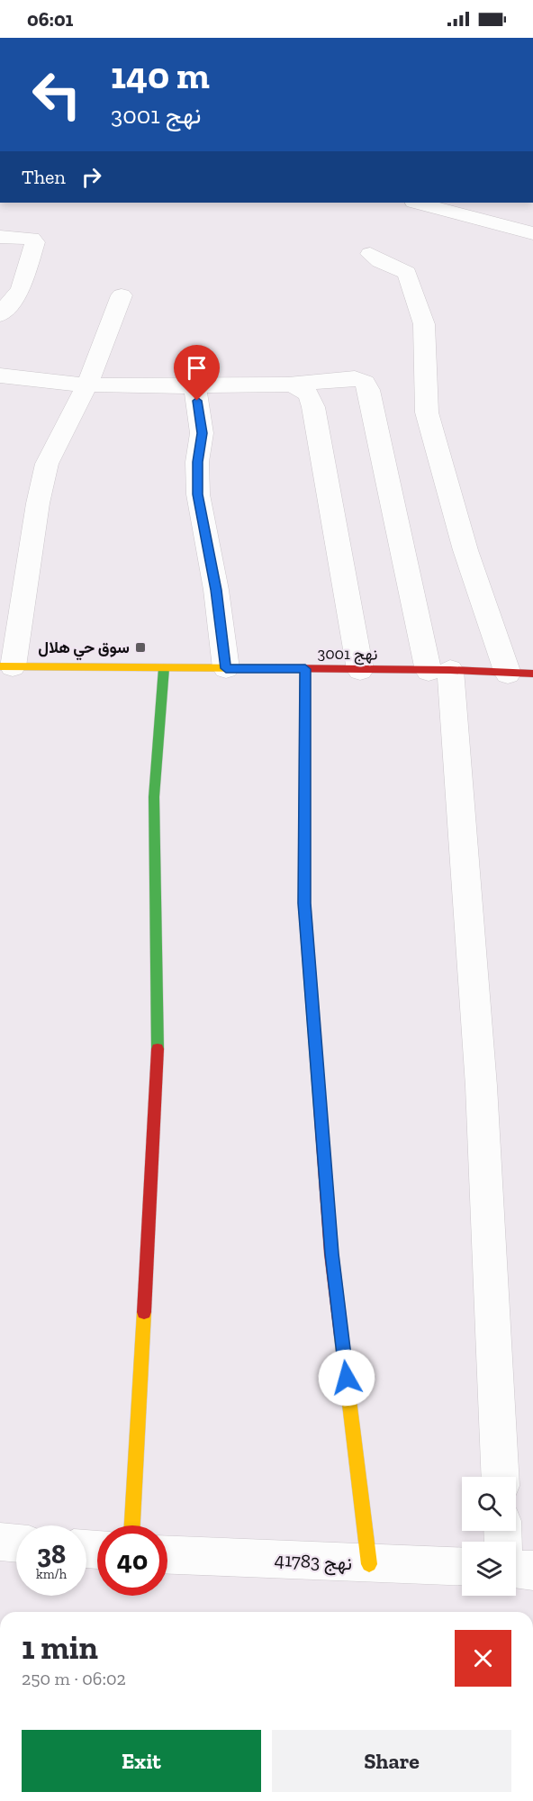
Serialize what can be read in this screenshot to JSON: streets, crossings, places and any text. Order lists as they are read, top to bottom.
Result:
{
  "streets": {
    "street": ["نهج 3001", "نهج 41783"]
  },
  "places": {
    "transit": ["سوق حي هلال"]
  },
  "page": {
    "status": "06:01",
    "turn": ["140 m", "نهج 3001"],
    "then": "Then",
    "speed": "38 km/h",
    "limit": "40",
    "heading": ["1 min", "250 m · 06:02"],
    "buttons": ["Exit", "Share"]
  }
}
